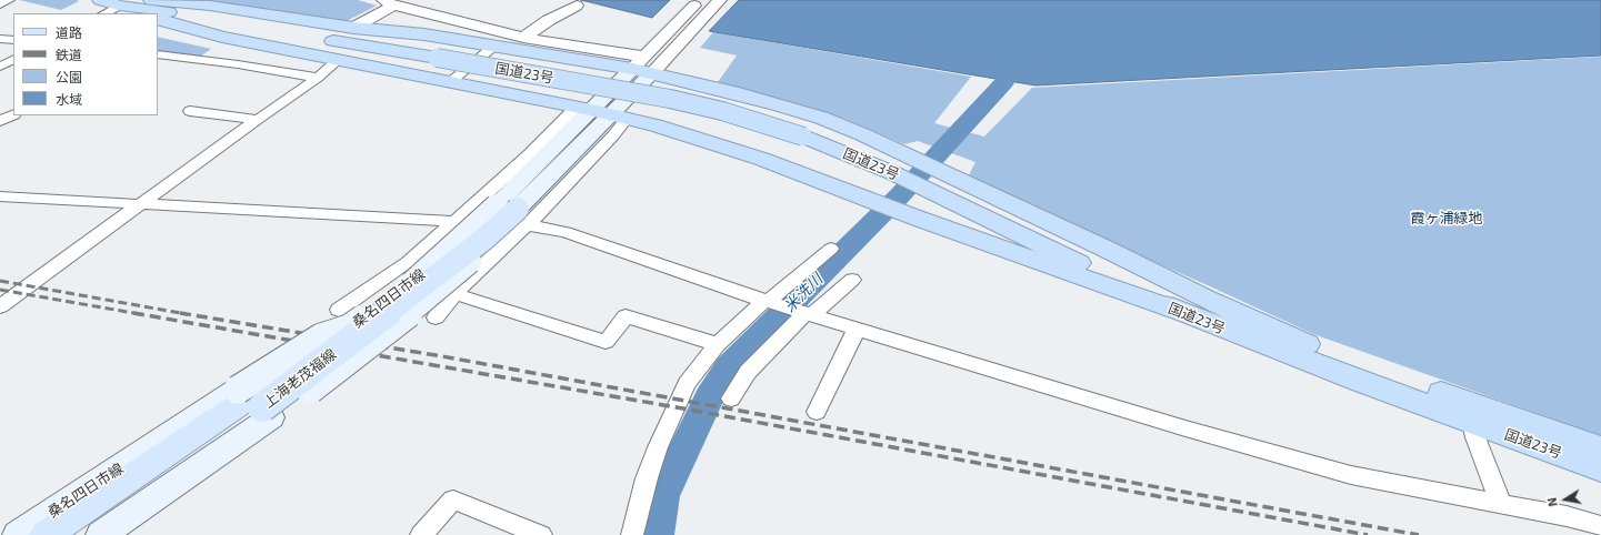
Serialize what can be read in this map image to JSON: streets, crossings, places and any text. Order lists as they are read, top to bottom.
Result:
{
  "streets": {
    "highway": ["国道23号"],
    "main road": ["桑名四日市線", "上海老茂福線"]
  },
  "crossings": [
    ["桑名四日市線", "上海老茂福線"]
  ],
  "water": ["米洗川"],
  "parks": ["霞ヶ浦緑地"],
  "legend": [
    "道路",
    "鉄道",
    "公園",
    "水域"
  ],
  "north": "left"
}
